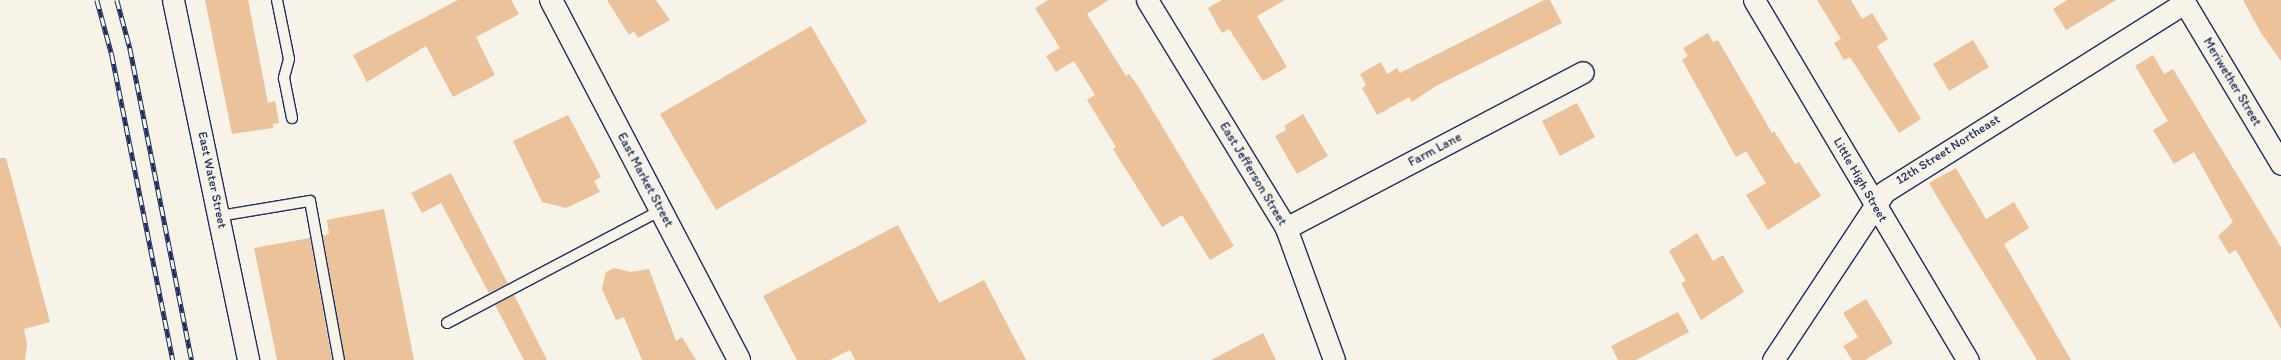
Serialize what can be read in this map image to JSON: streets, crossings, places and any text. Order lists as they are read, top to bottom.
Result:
{
  "streets": {
    "main road": ["East Market Street"],
    "street": [
      "Meriwether Street",
      "Farm Lane",
      "12th Street Northeast",
      "East Jefferson Street",
      "East Water Street",
      "Little High Street"
    ]
  },
  "crossings": [
    ["Meriwether Street", "12th Street Northeast"],
    ["Farm Lane", "East Jefferson Street"],
    ["12th Street Northeast", "Little High Street"]
  ]
}
